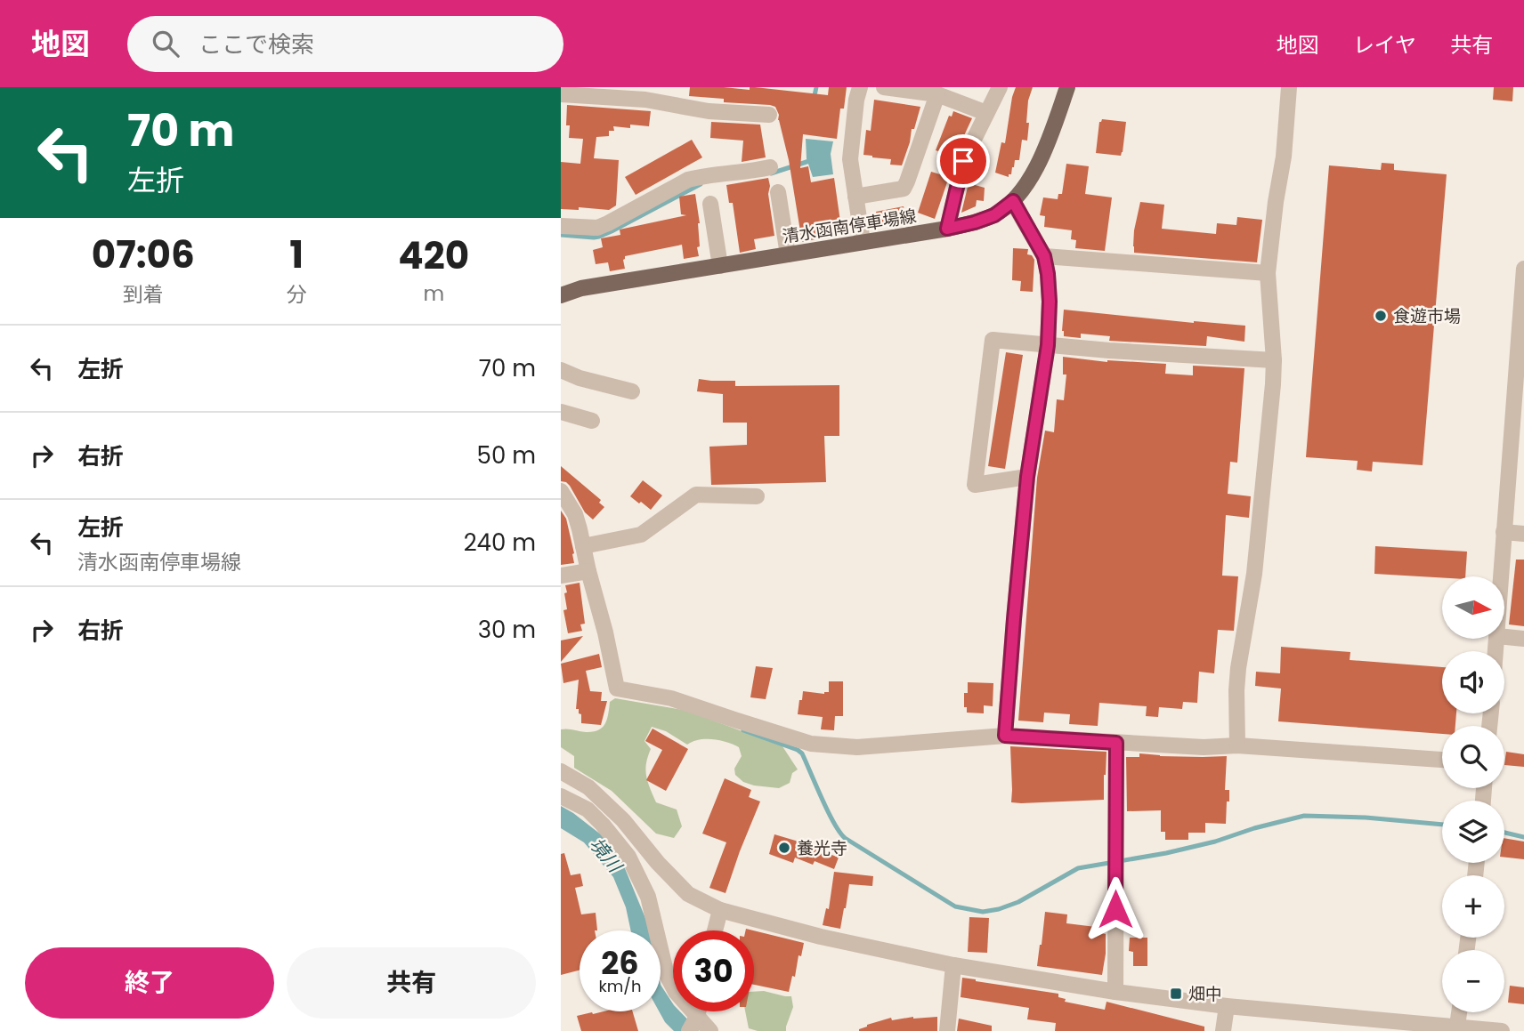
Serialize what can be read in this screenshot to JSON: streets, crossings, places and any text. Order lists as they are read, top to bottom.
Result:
{
  "streets": {
    "main road": ["清水函南停車場線"]
  },
  "water": ["境川"],
  "places": {
    "other": ["食遊市場", "養光寺"],
    "transit": ["畑中"]
  },
  "north": "right",
  "page": {
    "header": "地図",
    "search": "ここで検索",
    "nav": ["地図", "レイヤ", "共有"],
    "turn": ["70 m", "左折"],
    "eta": [
      "07:06",
      "到着",
      "1",
      "分",
      "420",
      "m"
    ],
    "list": [
      {
        "name": "左折",
        "value": "70 m"
      },
      {
        "name": "右折",
        "value": "50 m"
      },
      {
        "name": "左折",
        "note": "清水函南停車場線",
        "value": "240 m"
      },
      {
        "name": "右折",
        "value": "30 m"
      }
    ],
    "map_buttons": ["+", "−"],
    "speed": "26 km/h",
    "limit": "30",
    "buttons": ["終了", "共有"]
  }
}
